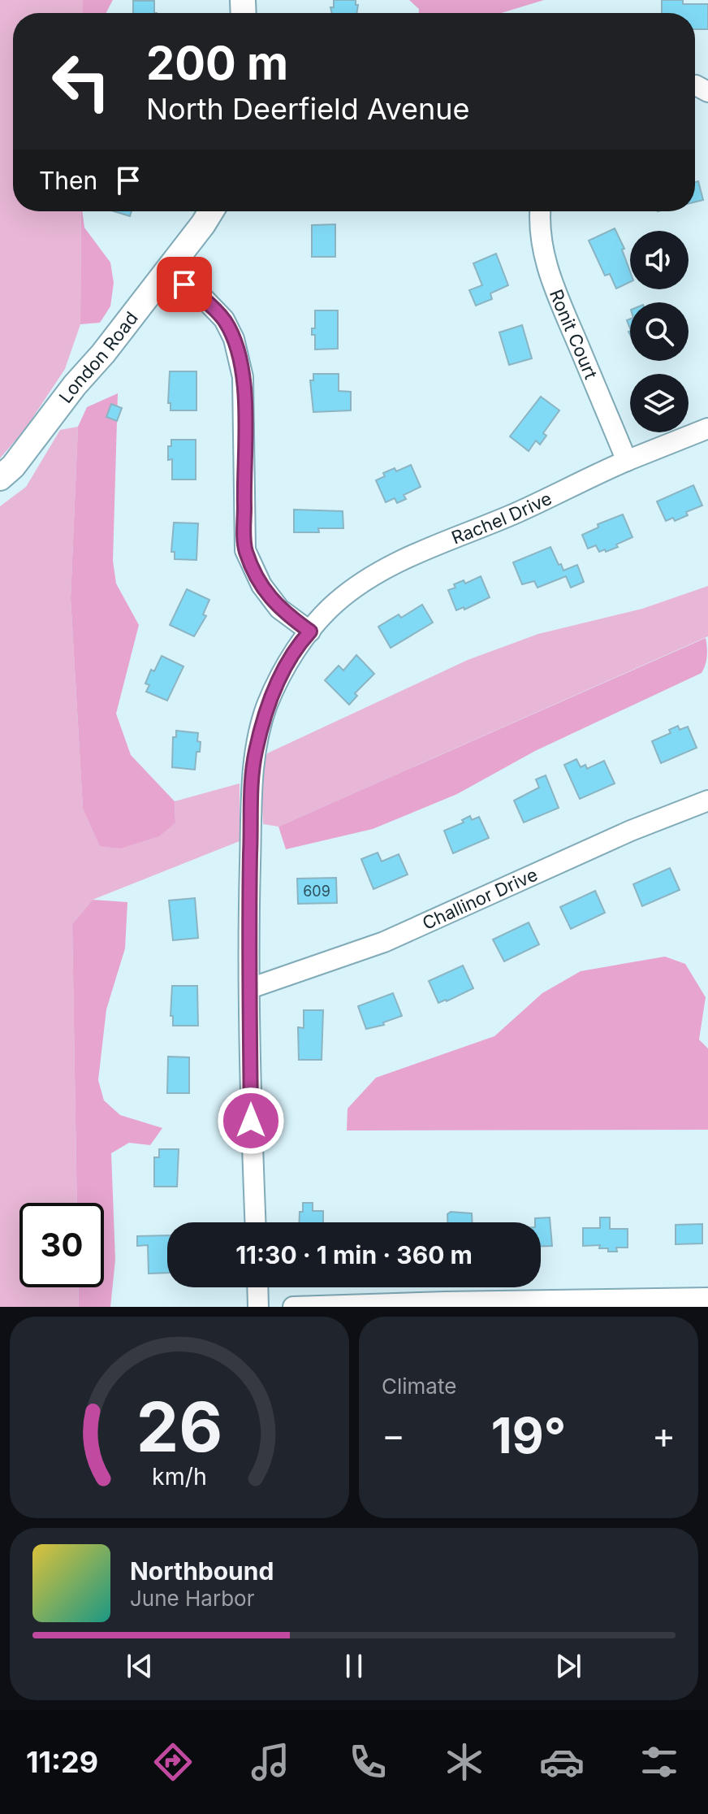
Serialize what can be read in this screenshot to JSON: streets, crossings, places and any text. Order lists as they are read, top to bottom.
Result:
{
  "streets": {
    "street": [
      "Ronit Court",
      "London Road",
      "Rachel Drive",
      "Challinor Drive"
    ]
  },
  "crossings": [
    ["Ronit Court", "Rachel Drive"],
    ["Rachel Drive", "Challinor Drive"]
  ],
  "house_numbers": ["609"],
  "page": {
    "turn": ["200 m", "North Deerfield Avenue"],
    "then": "Then",
    "limit": "30",
    "trip": "11:30 · 1 min · 360 m",
    "tile": "Climate",
    "heat": ["−", "19°", "+"],
    "song": ["Northbound", "June Harbor"],
    "tabs": "11:29",
    "gauge": ["26", "km/h"]
  }
}
